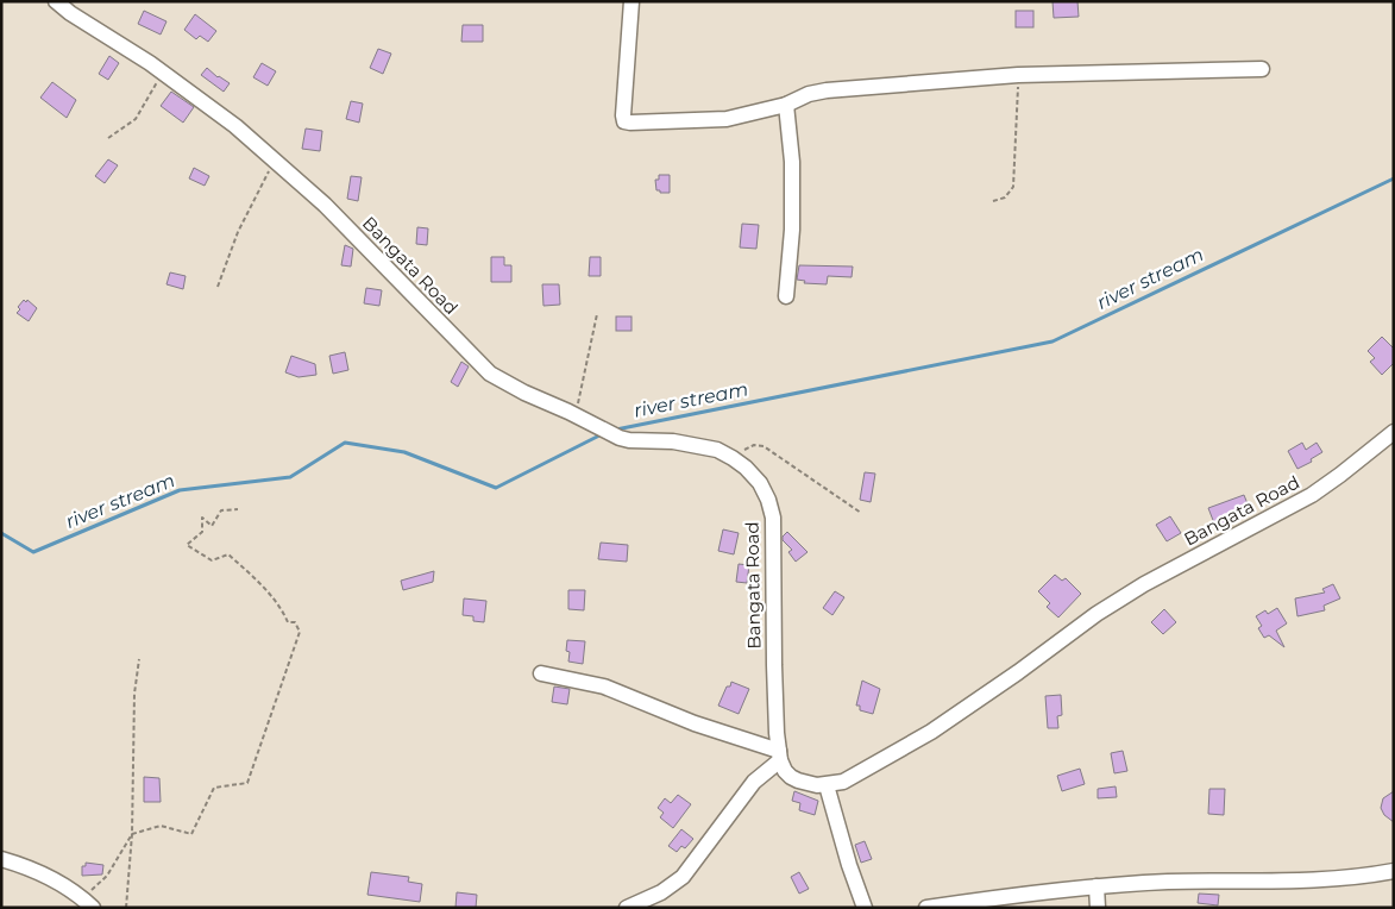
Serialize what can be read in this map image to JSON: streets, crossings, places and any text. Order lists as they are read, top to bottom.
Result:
{
  "streets": {
    "street": ["Bangata Road"]
  },
  "water": ["river stream"]
}
